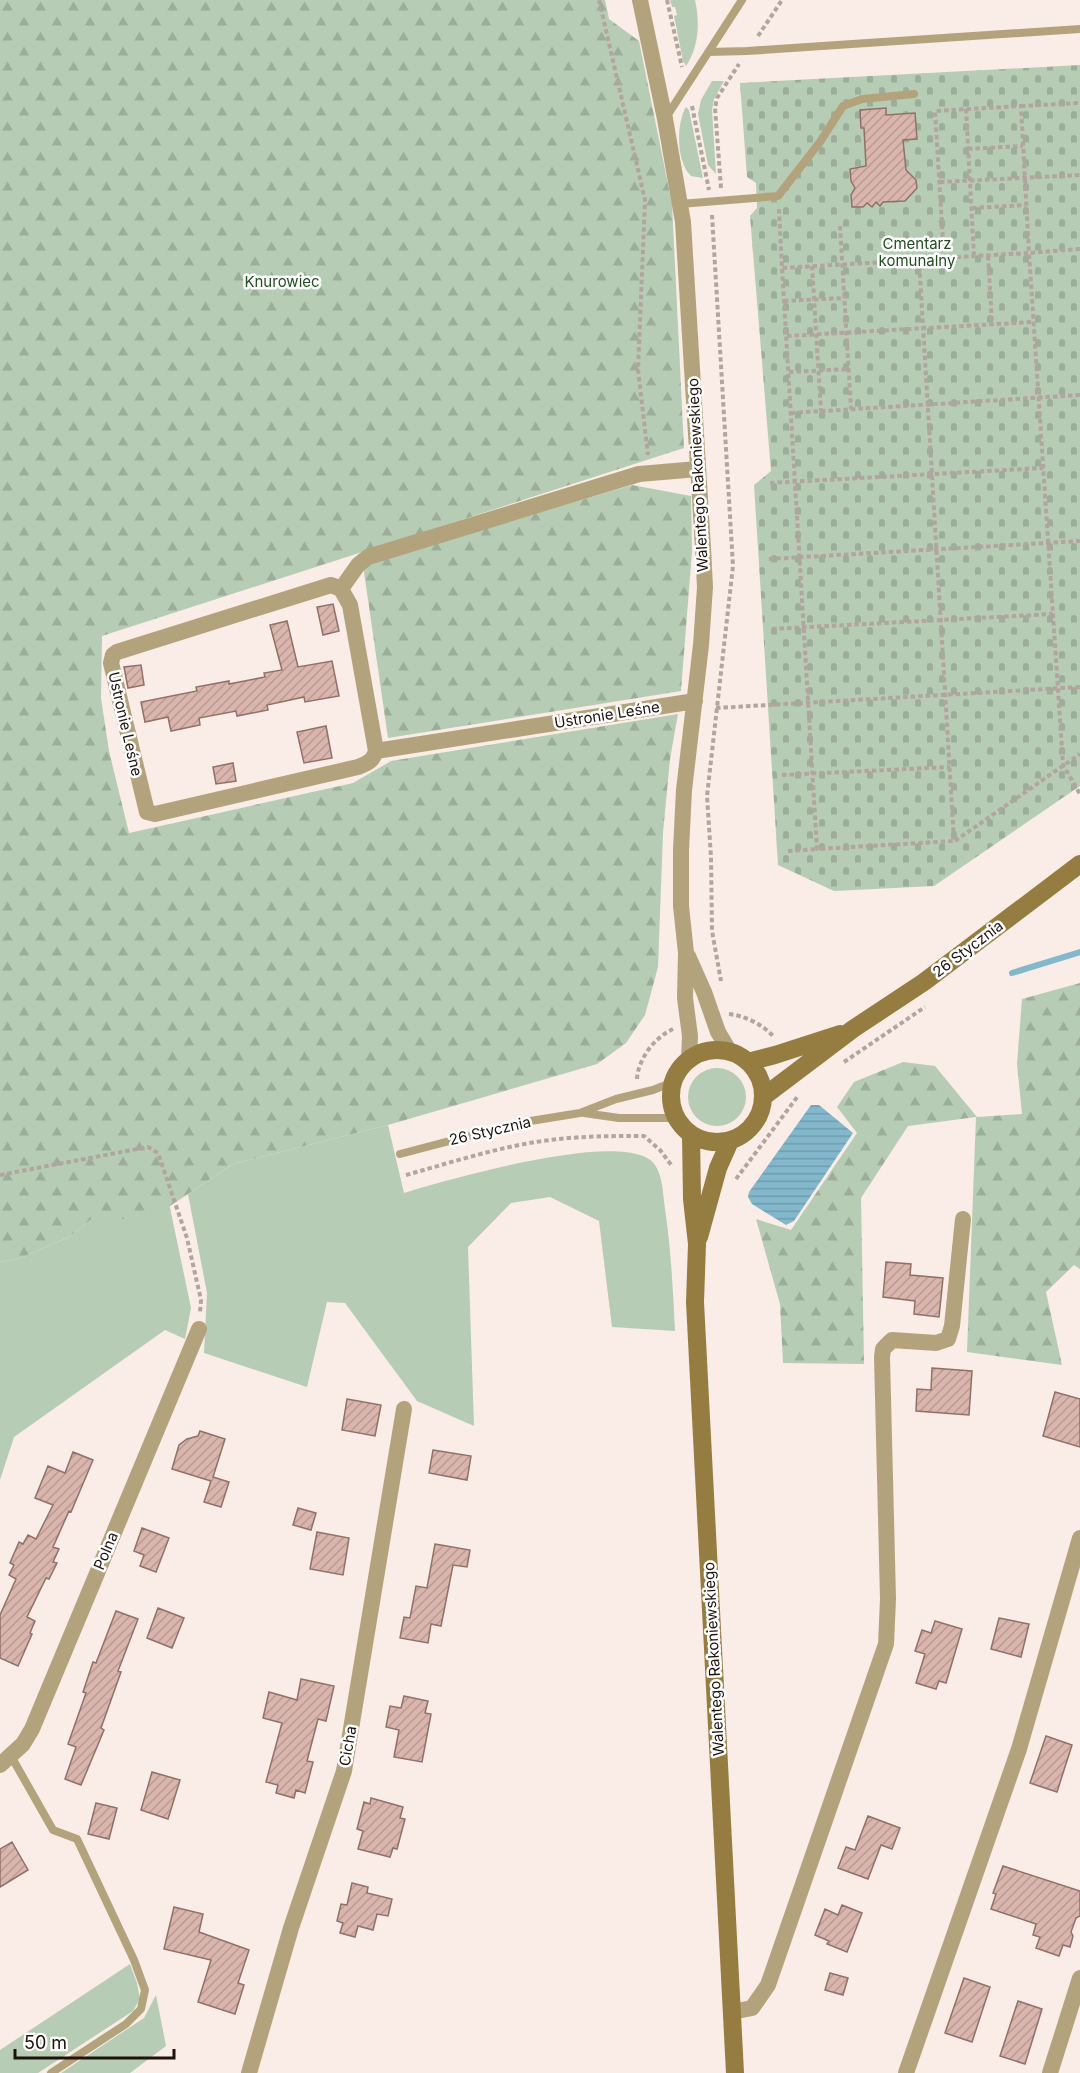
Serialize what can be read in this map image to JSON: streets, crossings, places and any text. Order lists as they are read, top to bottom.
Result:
{
  "streets": {
    "street": [
      "Walentego Rakoniewskiego",
      "Ustronie Leśne",
      "26 Stycznia",
      "Polna",
      "Cicha"
    ]
  },
  "crossings": [
    ["Walentego Rakoniewskiego", "Ustronie Leśne"],
    ["Walentego Rakoniewskiego", "26 Stycznia"]
  ],
  "parks": ["Cmentarz komunalny", "Knurowiec"],
  "scale_bar": "50 m"
}
